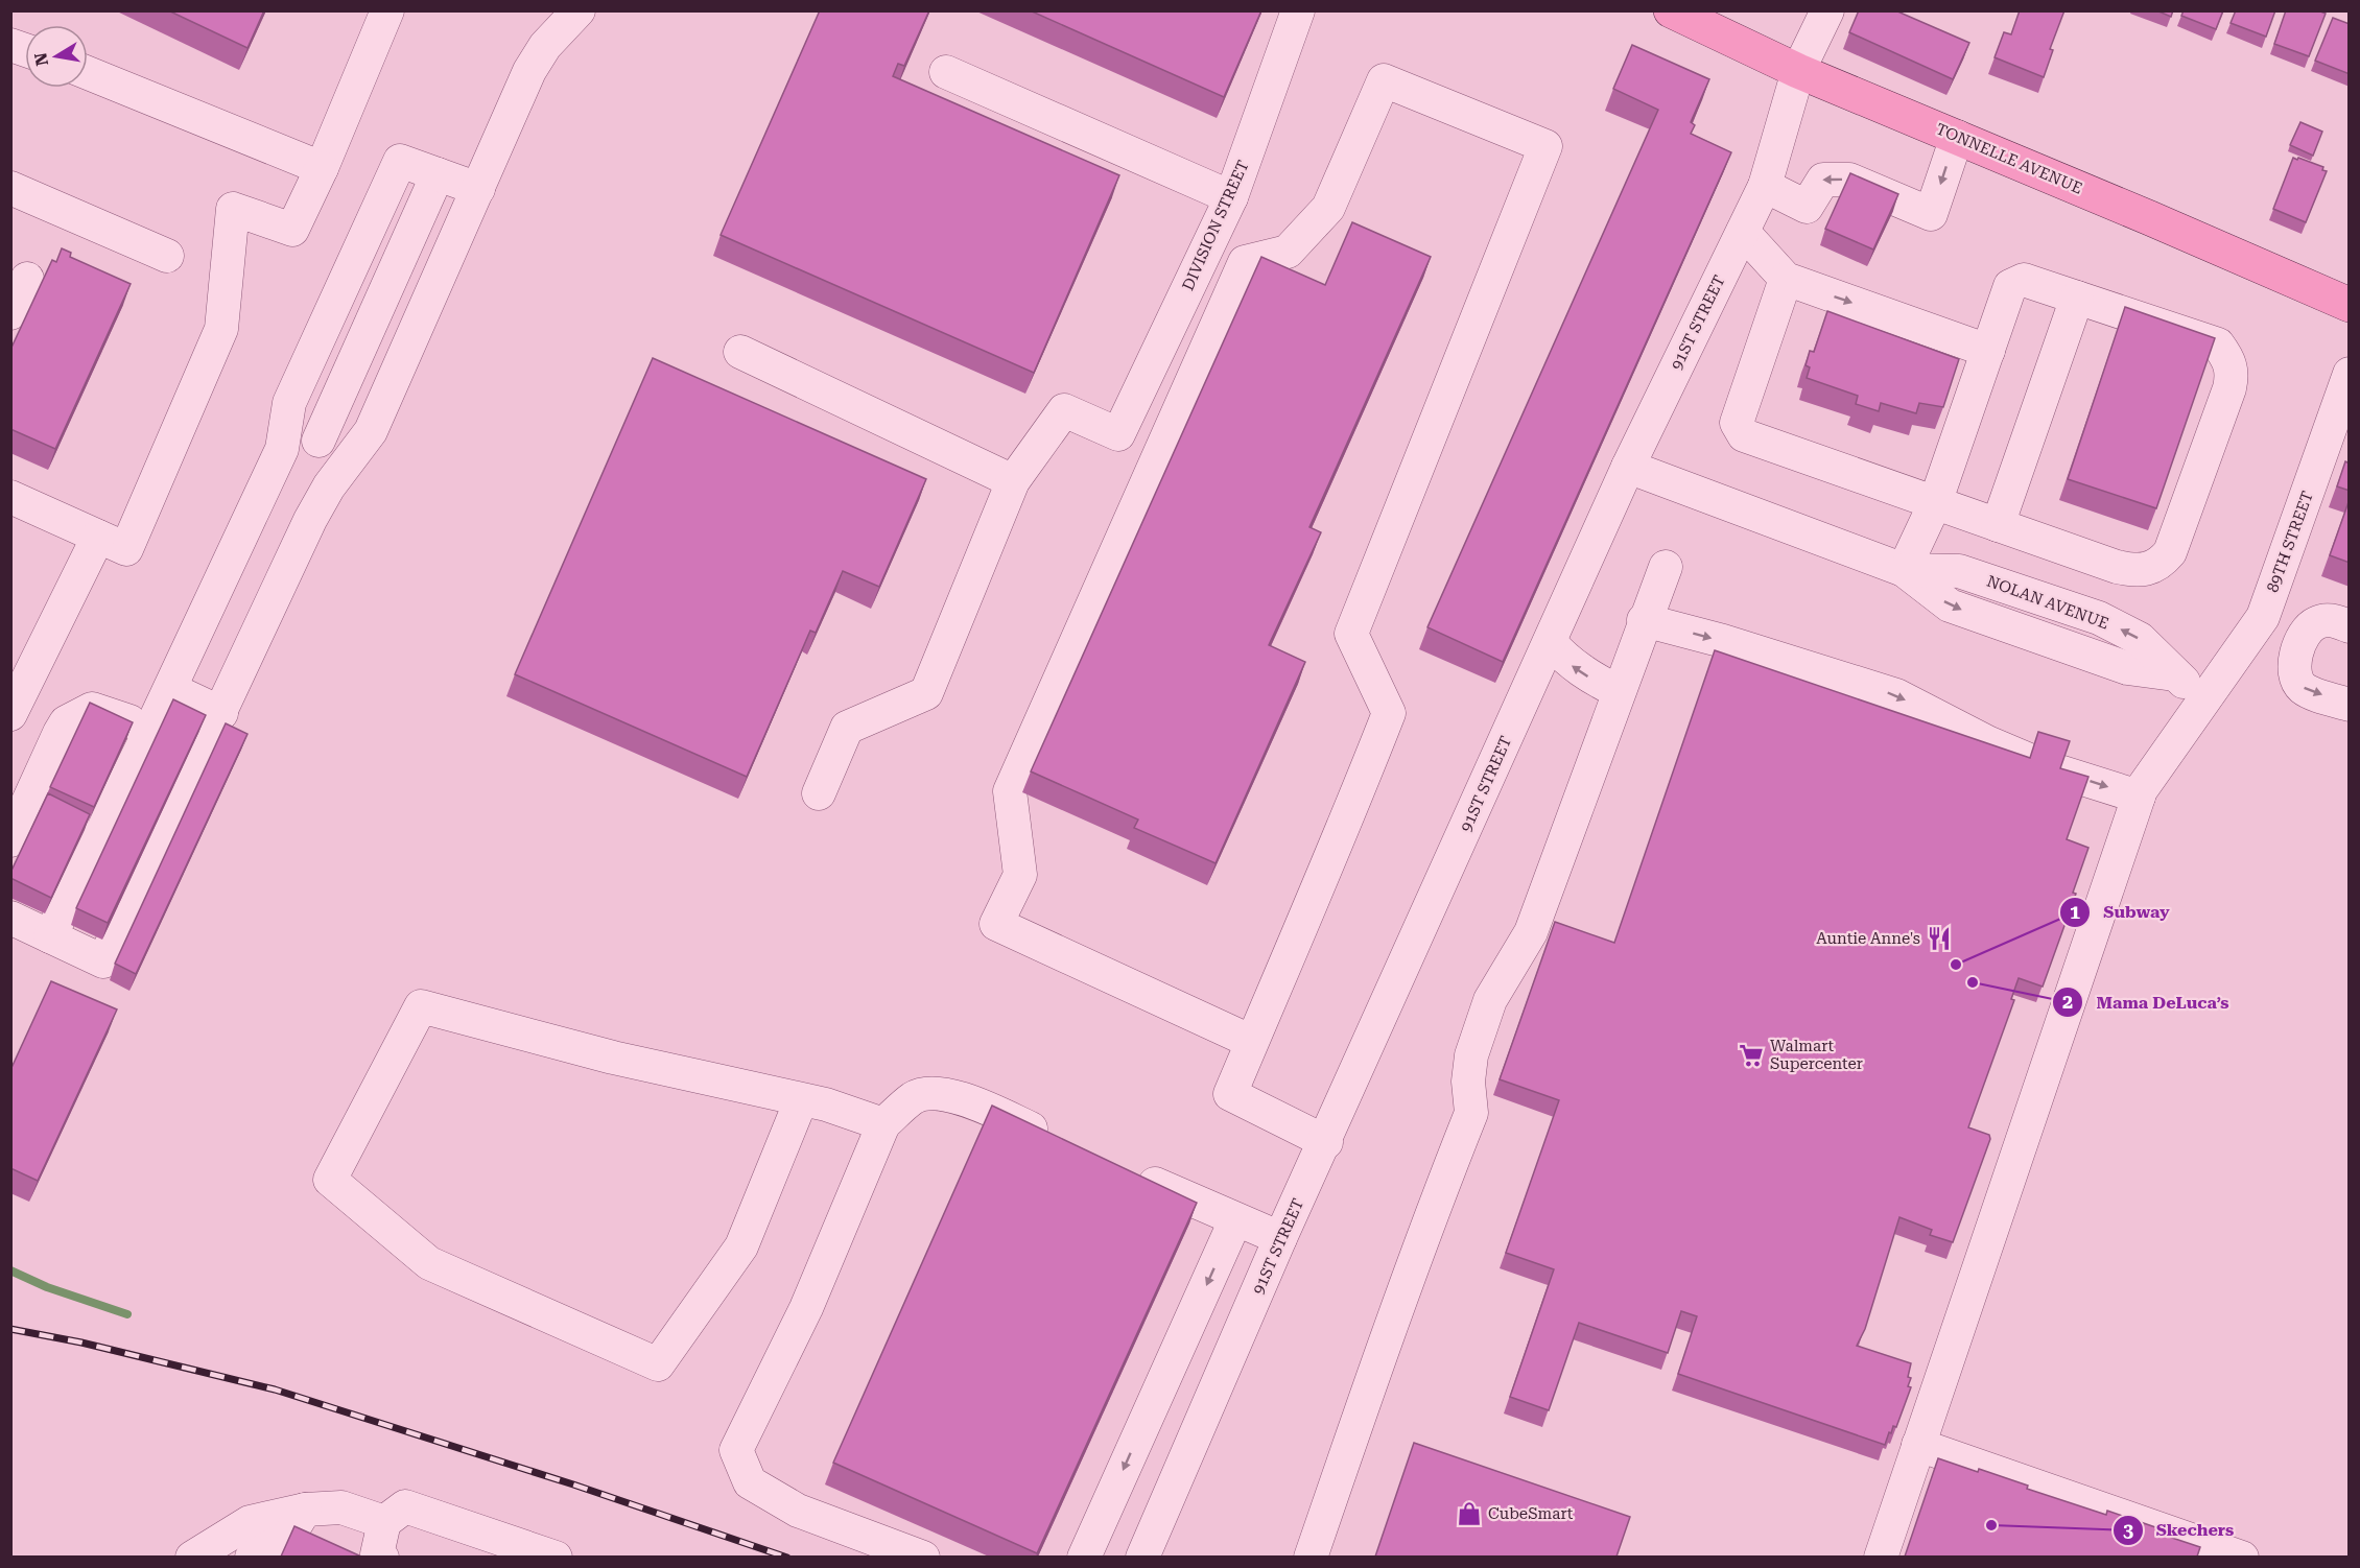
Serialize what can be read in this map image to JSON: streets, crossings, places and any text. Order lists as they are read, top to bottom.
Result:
{
  "streets": {
    "main road": ["TONNELLE AVENUE"],
    "street": [
      "DIVISION STREET",
      "91ST STREET",
      "89TH STREET",
      "NOLAN AVENUE"
    ]
  },
  "crossings": [
    ["TONNELLE AVENUE", "91ST STREET"],
    ["91ST STREET", "NOLAN AVENUE"],
    ["89TH STREET", "NOLAN AVENUE"]
  ],
  "places": {
    "restaurant": ["Auntie Anne's"],
    "other": ["Subway", "Mama DeLuca’s", "Skechers"],
    "supermarket": ["Walmart Supercenter"],
    "shop": ["CubeSmart"]
  },
  "north": "left"
}
